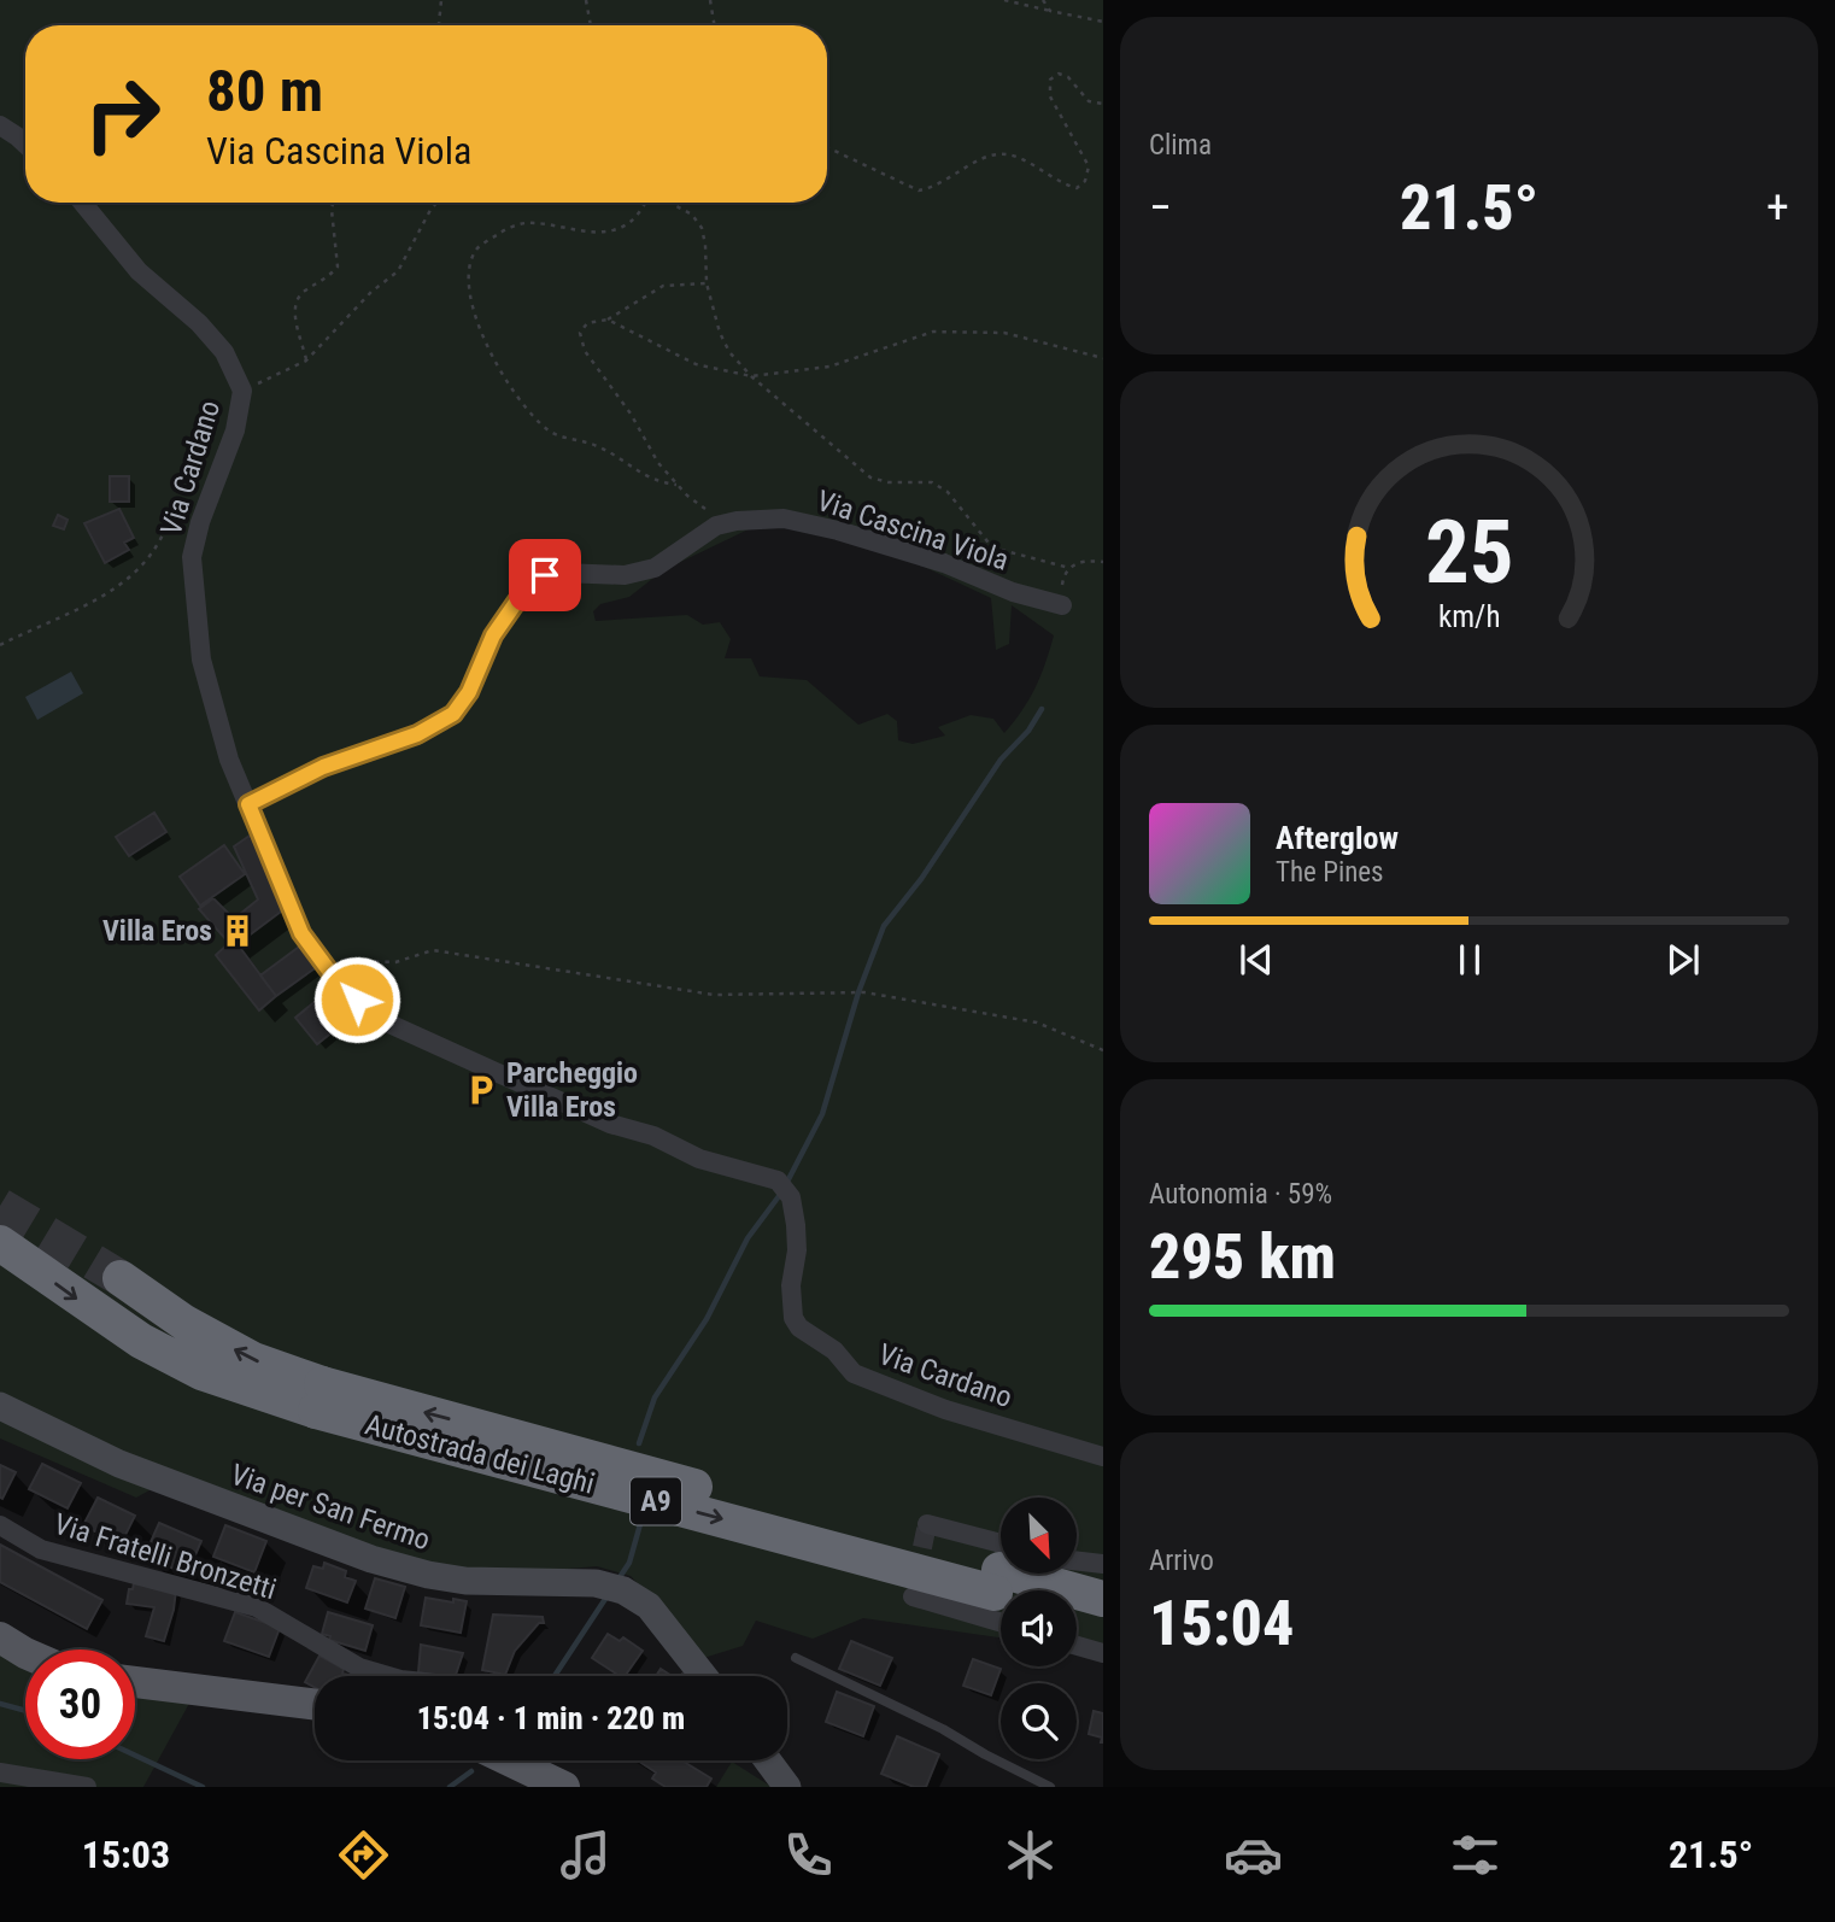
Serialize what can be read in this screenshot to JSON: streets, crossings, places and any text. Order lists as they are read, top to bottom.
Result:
{
  "streets": {
    "highway": ["Autostrada dei Laghi", "A9"],
    "main road": ["Via per San Fermo"],
    "street": ["Via Cardano", "Via Cascina Viola", "Via Fratelli Bronzetti"]
  },
  "crossings": [
    ["Via Cardano", "Via Cascina Viola"]
  ],
  "places": {
    "building": ["Villa Eros"],
    "parking": ["Parcheggio Villa Eros"]
  },
  "north": "bottom right",
  "page": {
    "tile": [
      "Clima",
      ["Autonomia · 59%", "295 km"],
      ["Arrivo", "15:04"]
    ],
    "turn": ["80 m", "Via Cascina Viola"],
    "heat": ["−", "21.5°", "+"],
    "song": ["Afterglow", "The Pines"],
    "limit": "30",
    "trip": "15:04 · 1 min · 220 m",
    "tabs": ["15:03", "21.5°"],
    "gauge": ["25", "km/h"]
  }
}
